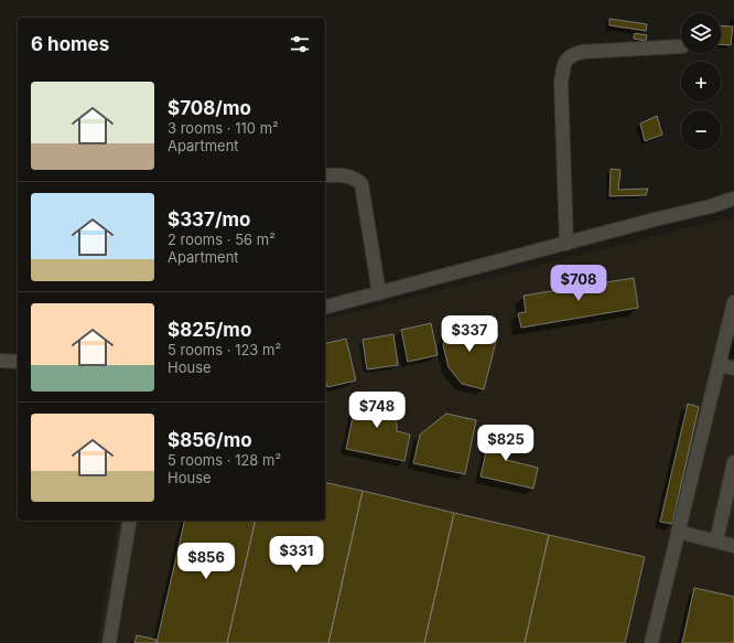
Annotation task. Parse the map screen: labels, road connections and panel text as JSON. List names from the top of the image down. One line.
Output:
{"page":{"map_buttons":["+","−"],"heading":"6 homes","list":[{"name":"$708/mo","note":"3 rooms · 110 m² · Apartment"},{"name":"$337/mo","note":"2 rooms · 56 m² · Apartment"},{"name":"$825/mo","note":"5 rooms · 123 m² · House"},{"name":"$856/mo","note":"5 rooms · 128 m² · House"}],"price":["$708","$337","$748","$825","$331","$856"]}}
